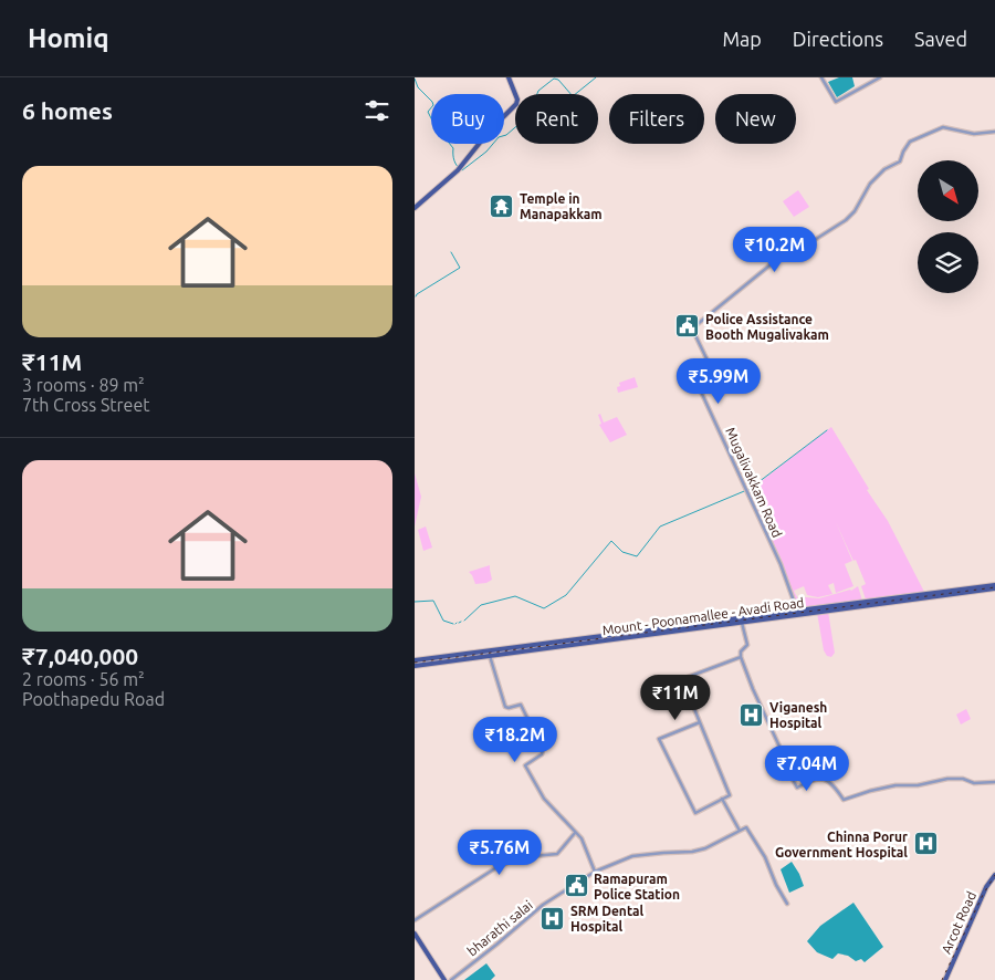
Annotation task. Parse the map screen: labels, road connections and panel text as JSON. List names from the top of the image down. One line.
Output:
{"streets":{"main road":["Mount - Poonamallee - Avadi Road","Arcot Road"],"street":["Mugalivakkam Road","bharathi salai"]},"crossings":[["Mugalivakkam Road","Mount - Poonamallee - Avadi Road"]],"places":{"temple":["Temple in Manapakkam"],"public building":["Police Assistance Booth Mugalivakam","Ramapuram Police Station"],"hospital":["Viganesh Hospital","Chinna Porur Government Hospital","SRM Dental Hospital"]},"north":"bottom right","page":{"header":"Homiq","nav":["Map","Directions","Saved"],"heading":"6 homes","chip":["Buy","Rent","Filters","New"],"list":[{"name":"₹11M","note":"3 rooms · 89 m² · 7th Cross Street"},{"name":"₹7,040,000","note":"2 rooms · 56 m² · Poothapedu Road"}],"price":["₹10.2M","₹5.99M","₹11M","₹18.2M","₹7.04M","₹5.76M"]}}
